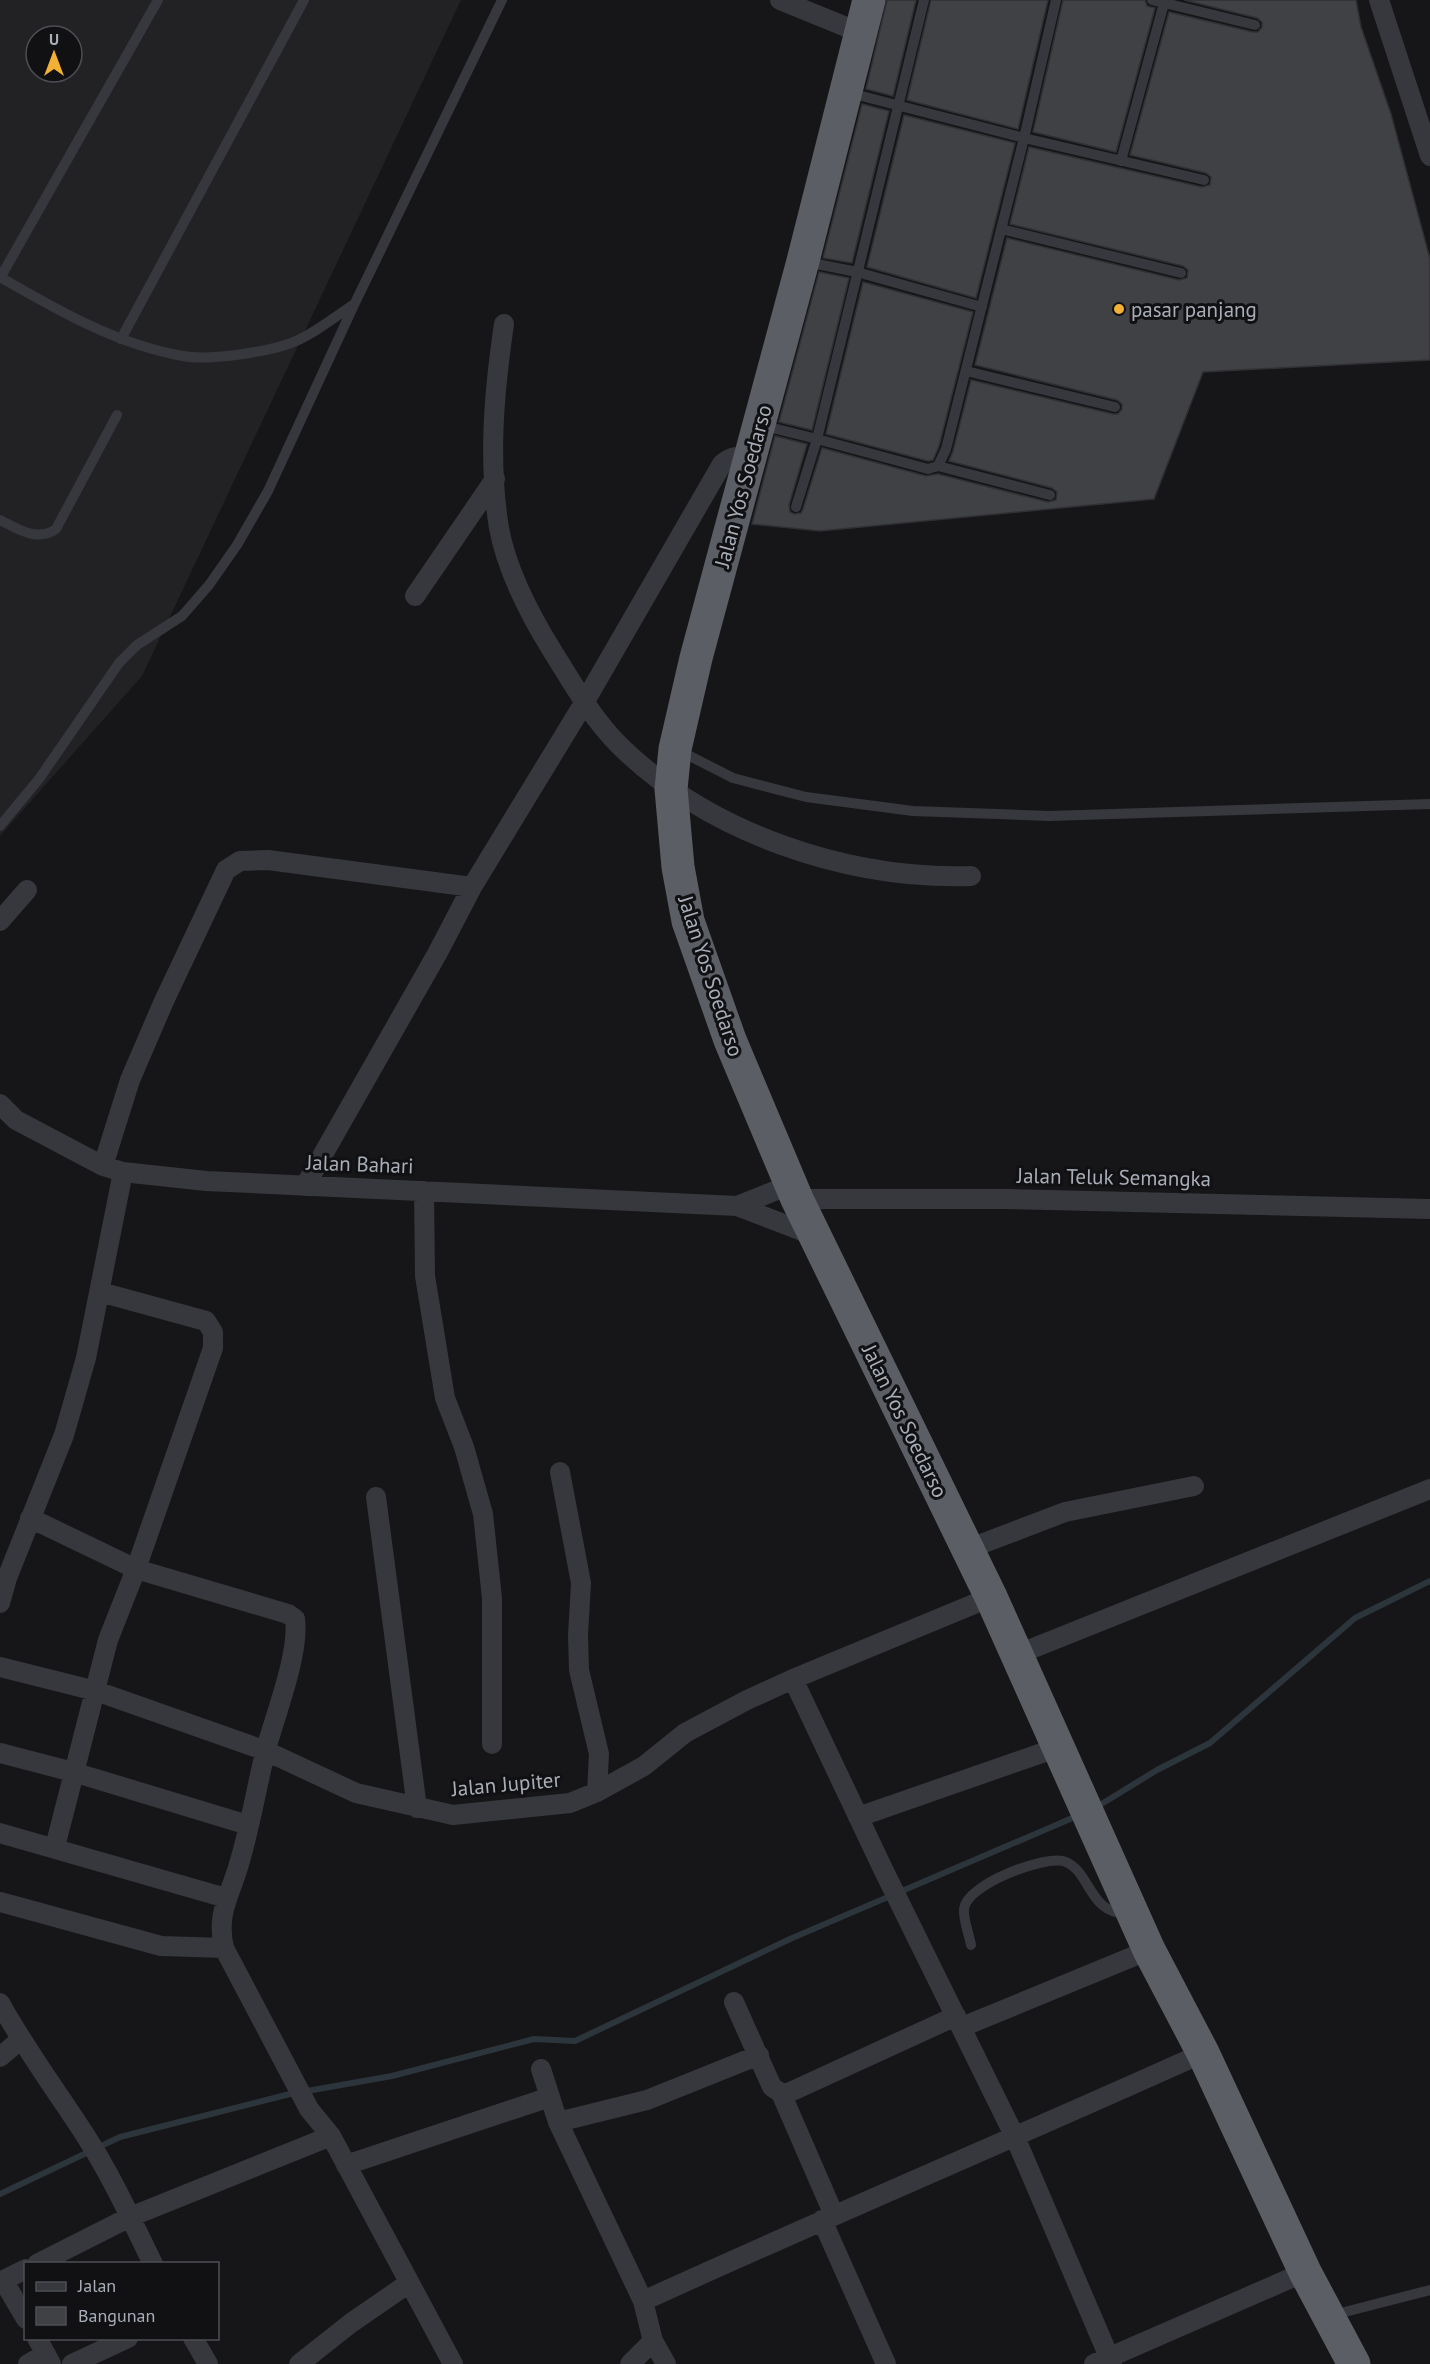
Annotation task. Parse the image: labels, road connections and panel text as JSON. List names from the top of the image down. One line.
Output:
{"streets":{"highway":["Jalan Yos Soedarso"],"street":["Jalan Bahari","Jalan Teluk Semangka","Jalan Jupiter"]},"crossings":[["Jalan Yos Soedarso","Jalan Bahari"],["Jalan Yos Soedarso","Jalan Teluk Semangka"],["Jalan Yos Soedarso","Jalan Jupiter"],["Jalan Bahari","Jalan Teluk Semangka"]],"places":["pasar panjang"],"legend":["Jalan","Bangunan"],"north":"top"}
